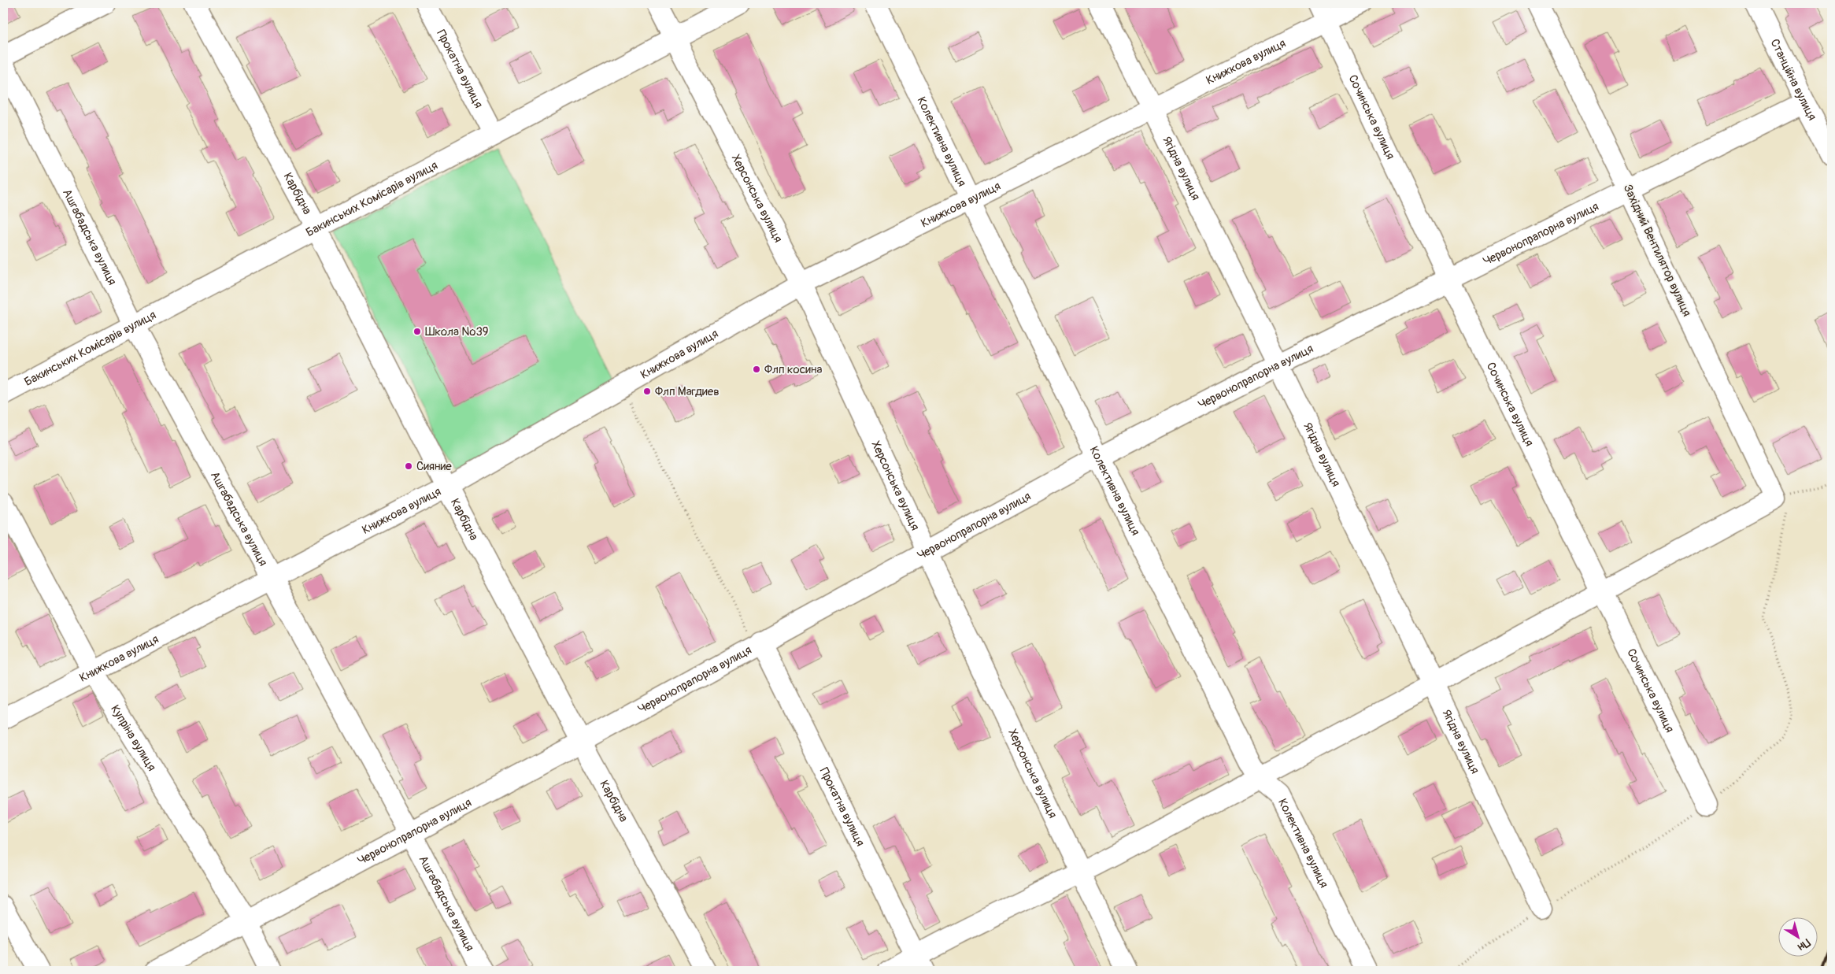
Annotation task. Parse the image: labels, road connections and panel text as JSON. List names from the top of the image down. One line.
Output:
{"streets":{"street":["Книжкова вулиця","Прокатна вулиця","Станційна вулиця","Сочинська вулиця","Колективна вулиця","Ягідна вулиця","Карбідна","Бакинських Комісарів вулиця","Херсонська вулиця","Червонопрапорна вулиця","Ашгабадська вулиця","Західний Вентилятор вулиця","Купріна вулиця"]},"crossings":[["Книжкова вулиця","Сочинська вулиця"],["Книжкова вулиця","Колективна вулиця"],["Книжкова вулиця","Ягідна вулиця"],["Книжкова вулиця","Карбідна"],["Книжкова вулиця","Херсонська вулиця"],["Книжкова вулиця","Ашгабадська вулиця"],["Книжкова вулиця","Купріна вулиця"],["Прокатна вулиця","Бакинських Комісарів вулиця"],["Прокатна вулиця","Червонопрапорна вулиця"],["Станційна вулиця","Червонопрапорна вулиця"],["Сочинська вулиця","Червонопрапорна вулиця"],["Колективна вулиця","Червонопрапорна вулиця"],["Ягідна вулиця","Червонопрапорна вулиця"],["Карбідна","Бакинських Комісарів вулиця"],["Карбідна","Червонопрапорна вулиця"],["Бакинських Комісарів вулиця","Херсонська вулиця"],["Бакинських Комісарів вулиця","Ашгабадська вулиця"],["Херсонська вулиця","Червонопрапорна вулиця"],["Червонопрапорна вулиця","Ашгабадська вулиця"],["Червонопрапорна вулиця","Західний Вентилятор вулиця"],["Червонопрапорна вулиця","Купріна вулиця"]],"places":["Школа №39","Флп косина","Флп Магдиев","Сияние"],"north":"bottom right"}
